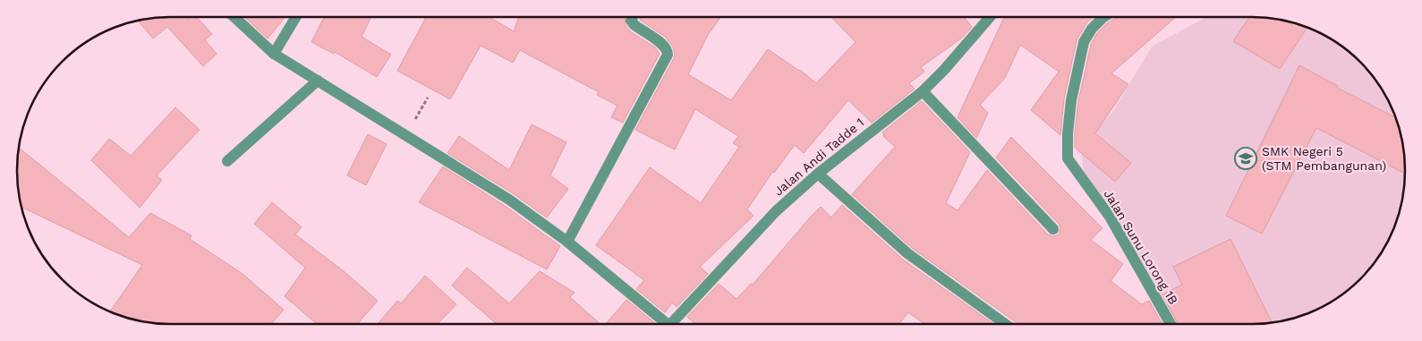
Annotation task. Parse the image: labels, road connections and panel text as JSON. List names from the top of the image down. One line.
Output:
{"streets":{"street":["Jalan Andi Tadde 1","Jalan Sunu Lorong 1B"]},"places":{"school or university":["SMK Negeri 5 (STM Pembangunan)"]}}
